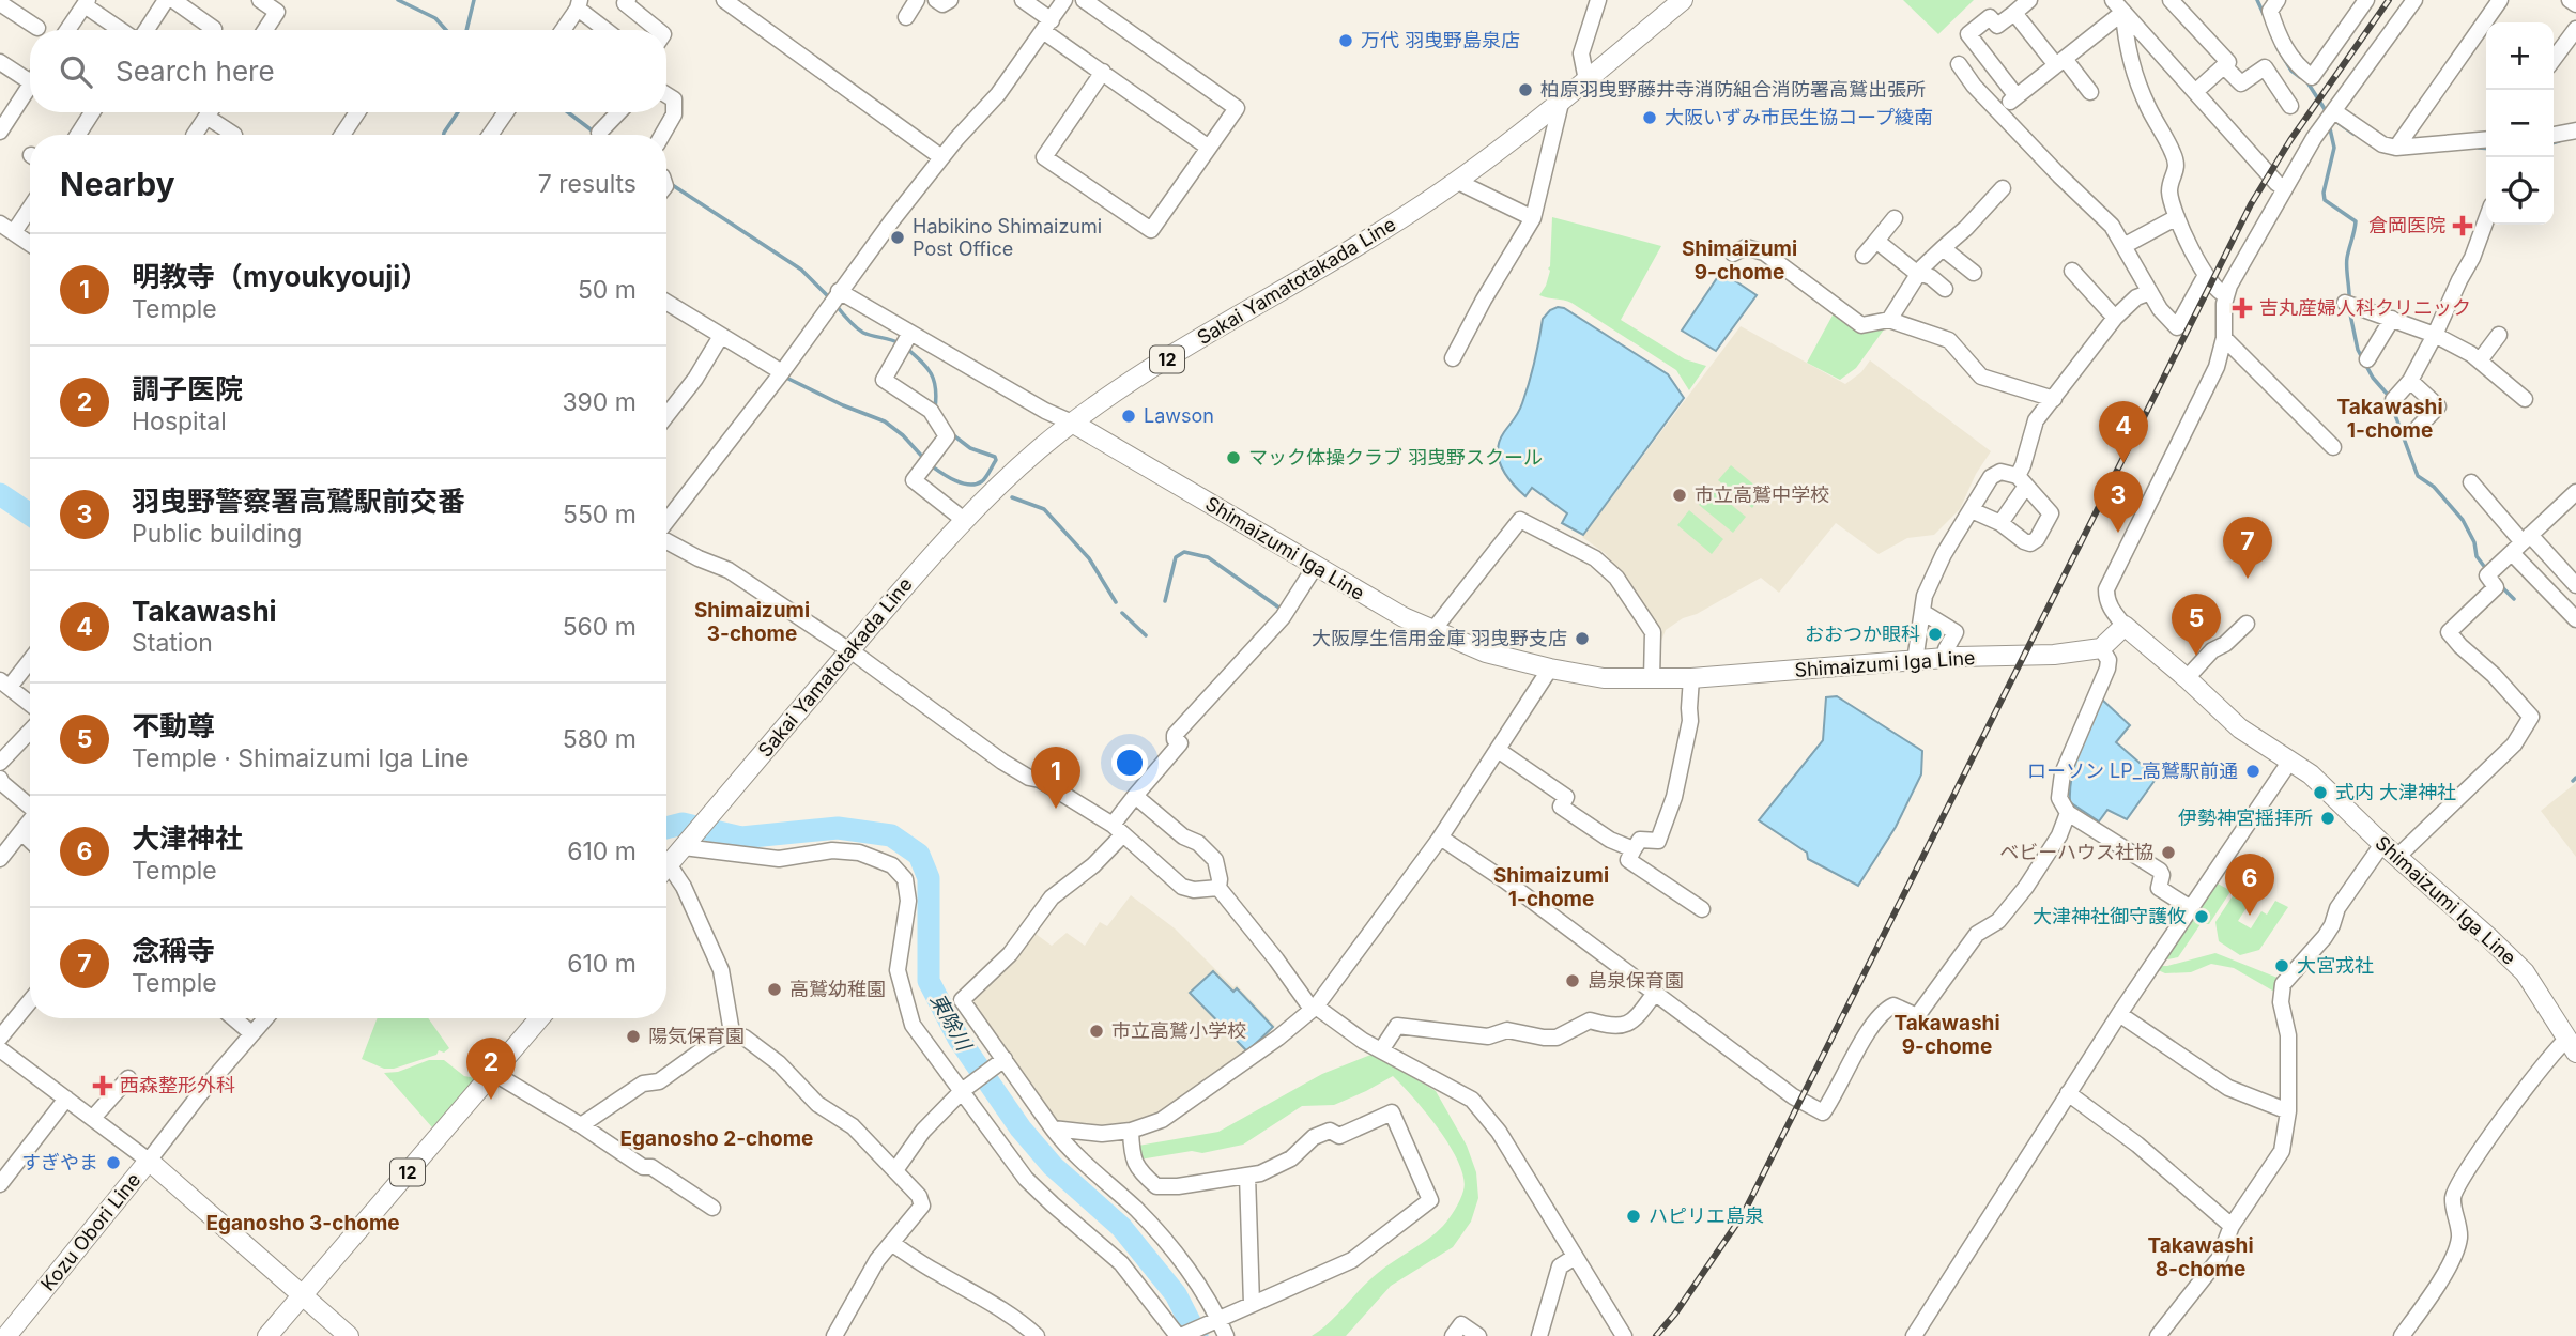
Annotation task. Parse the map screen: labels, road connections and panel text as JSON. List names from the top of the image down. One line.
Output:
{"streets":{"main road":["Sakai Yamatotakada Line","12","Shimaizumi Iga Line","Kozu Obori Line"]},"crossings":[["Sakai Yamatotakada Line","Shimaizumi Iga Line"],["12","Kozu Obori Line"]],"districts":["Shimaizumi 9-chome","Takawashi 1-chome","Shimaizumi 3-chome","Shimaizumi 1-chome","Takawashi 9-chome","Eganosho 2-chome","Eganosho 3-chome","Takawashi 8-chome"],"water":["東除川"],"places":{"other":["万代 羽曳野島泉店","柏原羽曳野藤井寺消防組合消防署高鷲出張所","大阪いずみ市民生協コープ綾南","Habikino Shimaizumi Post Office","Lawson","マック体操クラブ 羽曳野スクール","市立高鷲中学校","おおつか眼科","大阪厚生信用金庫 羽曳野支店","ローソン LP_高鷲駅前通","式内 大津神社","伊勢神宮揺拝所","ベビーハウス社協","大津神社御守護攸","大宮戎社","島泉保育園","高鷲幼稚園","市立高鷲小学校","陽気保育園","すぎやま","ハピリエ島泉"],"health":["倉岡医院","吉丸産婦人科クリニック","西森整形外科"]},"page":{"map_buttons":["+","−"],"search":"Search here","heading":["Nearby","7 results"],"list":[{"mark":"1","name":"明教寺（myoukyouji）","note":"Temple","value":"50 m"},{"mark":"2","name":"調子医院","note":"Hospital","value":"390 m"},{"mark":"3","name":"羽曳野警察署高鷲駅前交番","note":"Public building","value":"550 m"},{"mark":"4","name":"Takawashi","note":"Station","value":"560 m"},{"mark":"5","name":"不動尊","note":"Temple · Shimaizumi Iga Line","value":"580 m"},{"mark":"6","name":"大津神社","note":"Temple","value":"610 m"},{"mark":"7","name":"念稱寺","note":"Temple","value":"610 m"}],"pins":["4","3","7","5","1","6","2"]}}
